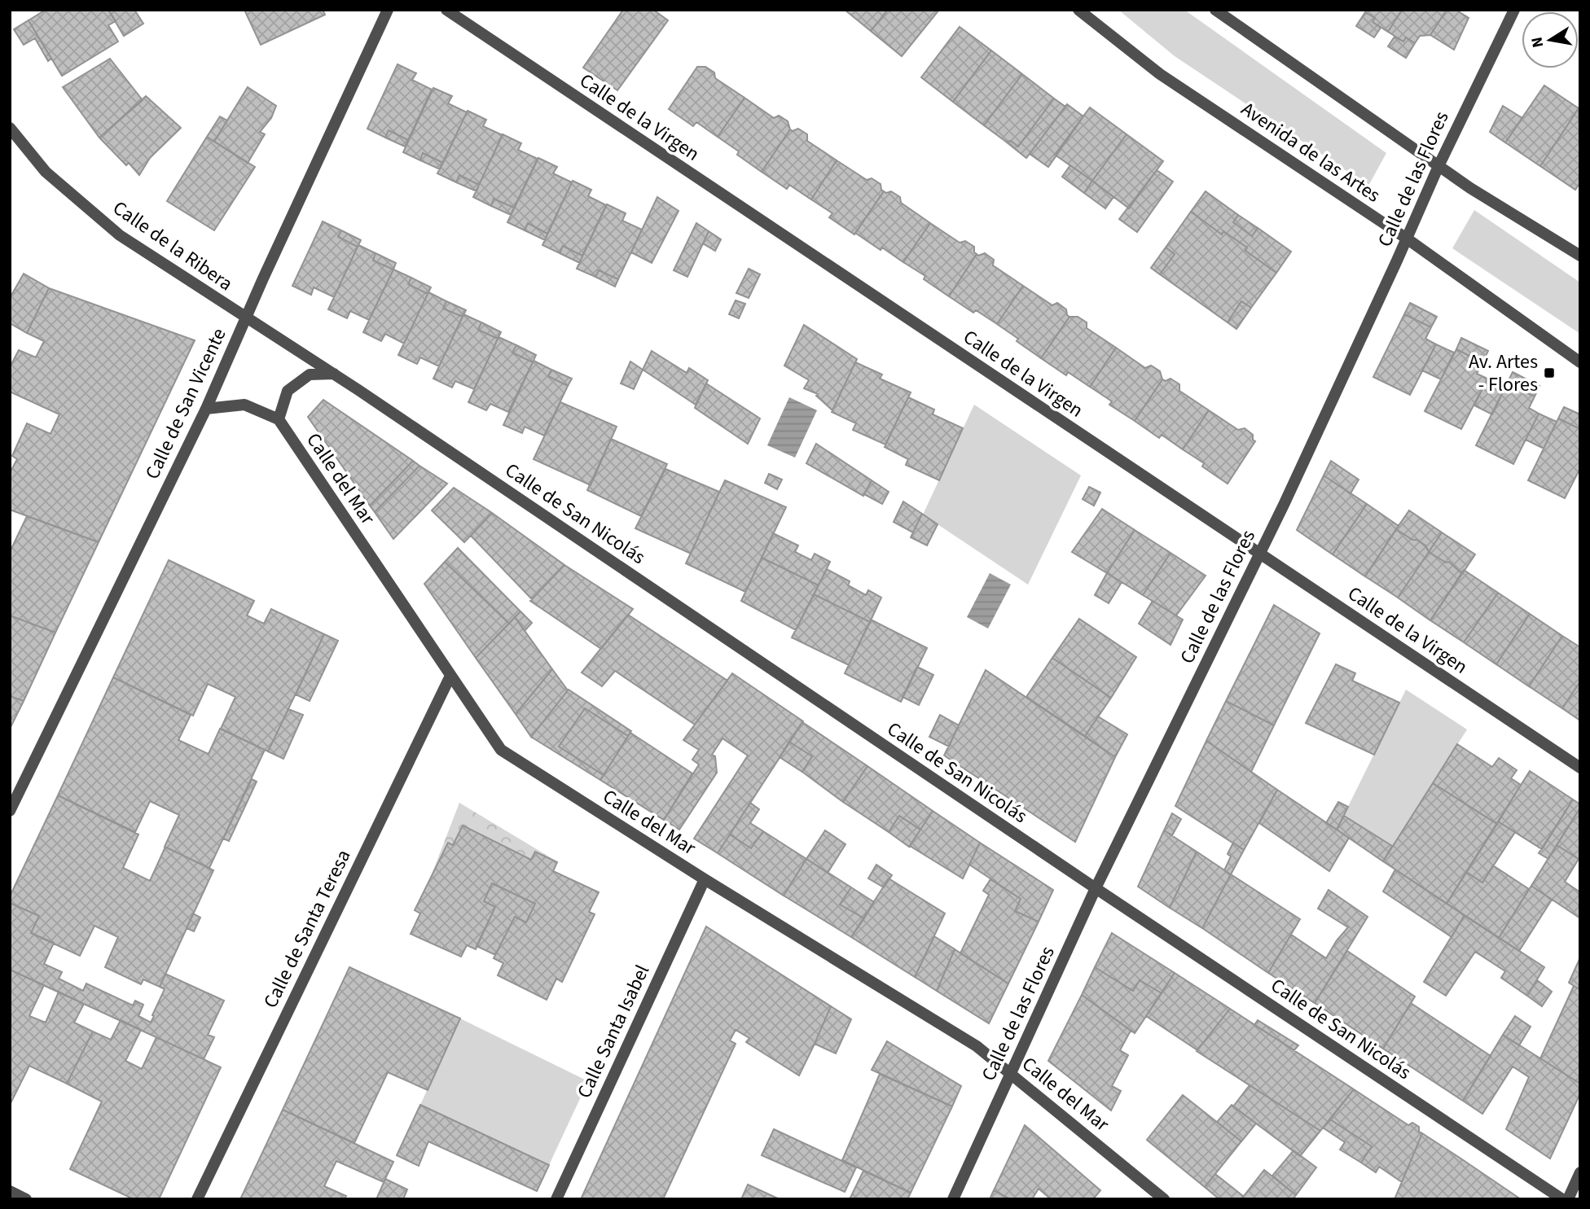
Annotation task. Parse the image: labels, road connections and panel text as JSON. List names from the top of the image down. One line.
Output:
{"streets":{"street":["Calle de la Virgen","Avenida de las Artes","Calle de las Flores","Calle de la Ribera","Calle de San Vicente","Calle del Mar","Calle de San Nicolás","Calle de Santa Teresa","Calle Santa Isabel"]},"crossings":[["Calle de la Virgen","Calle de las Flores"],["Avenida de las Artes","Calle de las Flores"],["Calle de las Flores","Calle del Mar"],["Calle de las Flores","Calle de San Nicolás"],["Calle de la Ribera","Calle de San Vicente"],["Calle de la Ribera","Calle de San Nicolás"],["Calle de San Vicente","Calle de San Nicolás"],["Calle del Mar","Calle de Santa Teresa"],["Calle del Mar","Calle Santa Isabel"]],"places":{"transit":["Av. Artes - Flores"]},"north":"left"}
